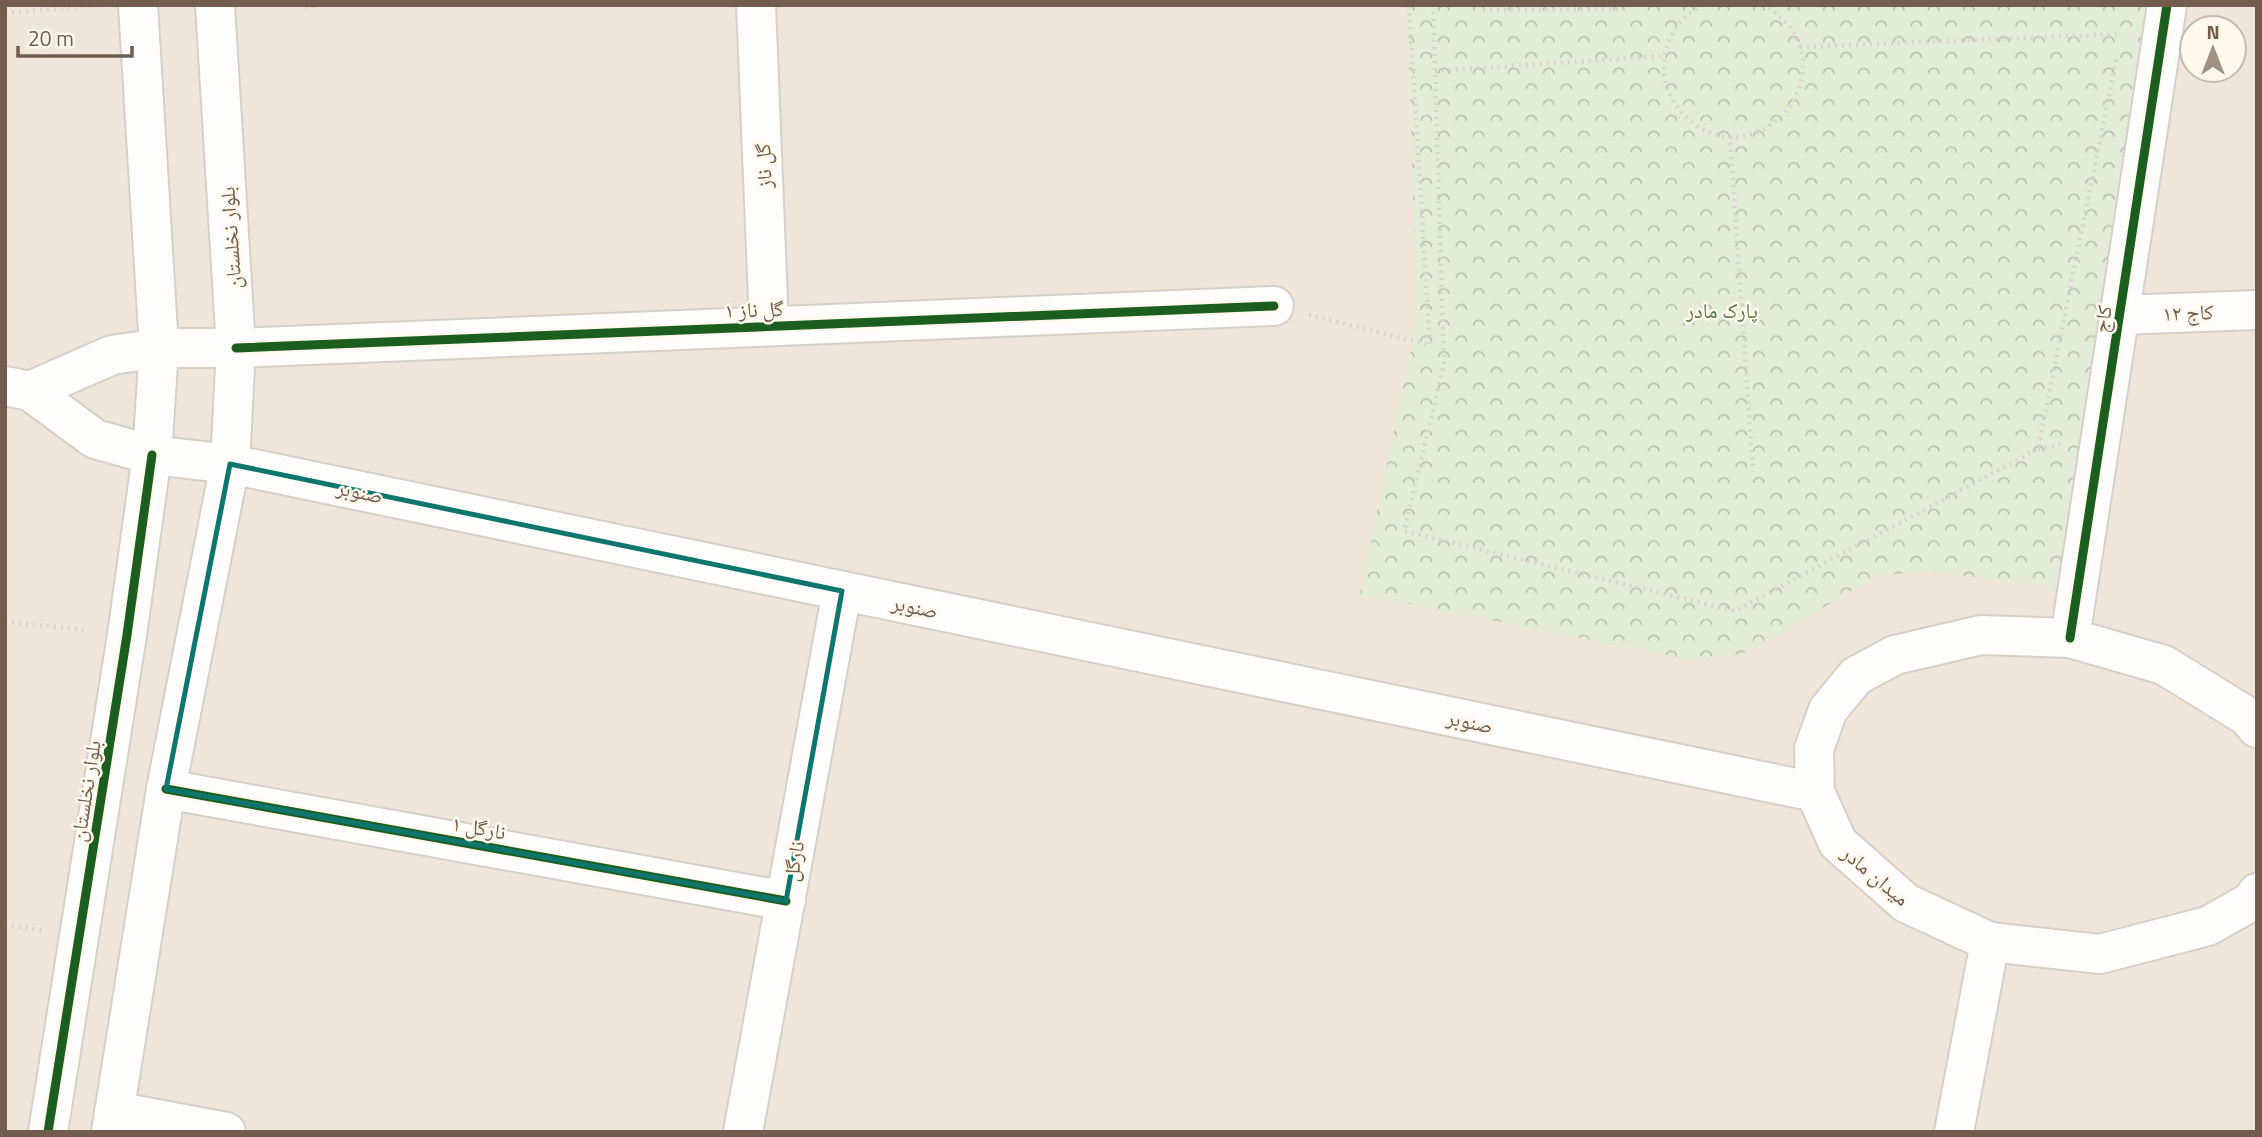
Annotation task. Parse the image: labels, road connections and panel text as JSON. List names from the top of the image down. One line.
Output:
{"streets":{"street":["گل ناز","بلوار نخلستان","گل ناز ۱","کاج ۱۲","کاج","صنوبر","نارگل ۱","نارگل","میدان مادر"]},"crossings":[["گل ناز","گل ناز ۱"],["بلوار نخلستان","گل ناز ۱"],["بلوار نخلستان","صنوبر"],["بلوار نخلستان","نارگل ۱"],["گل ناز ۱","صنوبر"],["کاج ۱۲","کاج"],["کاج","میدان مادر"],["صنوبر","نارگل"],["صنوبر","میدان مادر"],["نارگل ۱","نارگل"]],"parks":["پارک مادر"],"scale_bar":"20 m","north":"top"}
